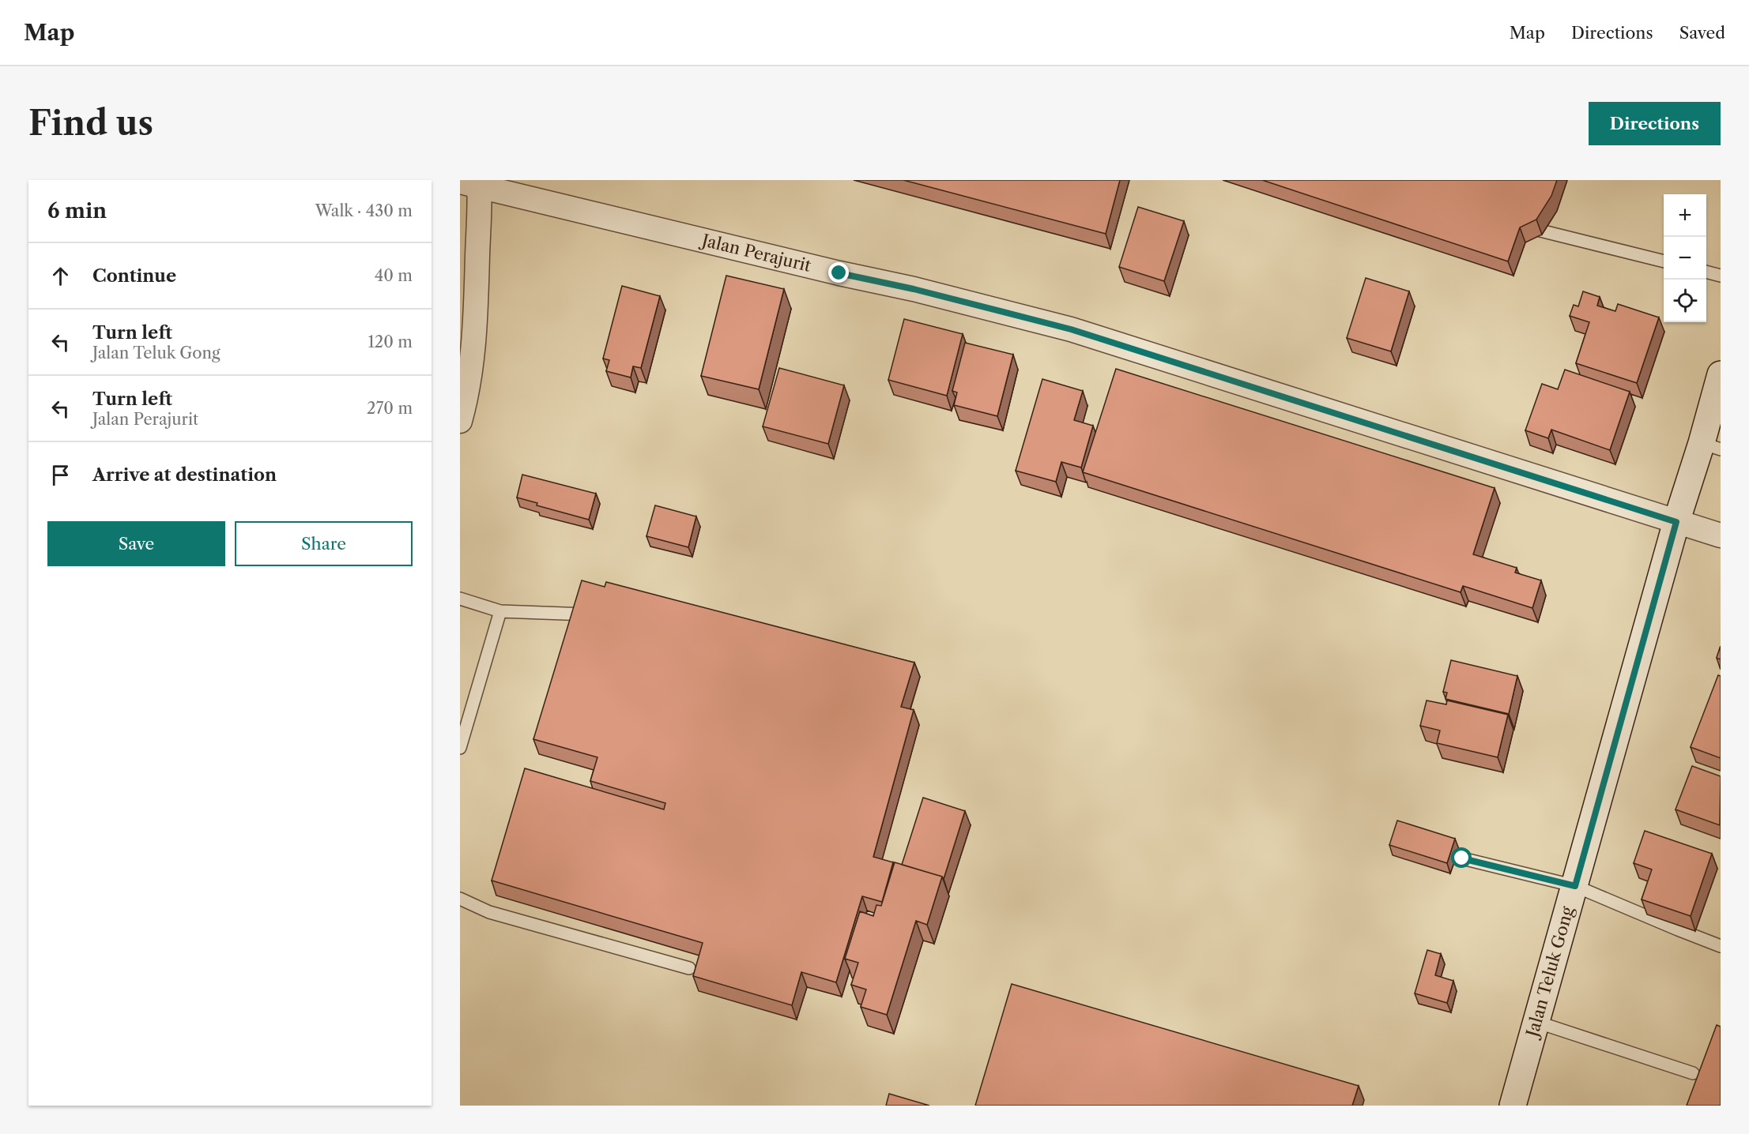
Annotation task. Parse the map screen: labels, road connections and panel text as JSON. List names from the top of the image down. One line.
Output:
{"streets":{"street":["Jalan Perajurit","Jalan Teluk Gong"]},"crossings":[["Jalan Perajurit","Jalan Teluk Gong"]],"page":{"header":"Map","nav":["Map","Directions","Saved"],"buttons":["Directions",["Save","Share"]],"title":"Find us","heading":["6 min","Walk · 430 m"],"map_buttons":["+","−"],"list":[["Continue","40 m"],["Turn left","Jalan Teluk Gong","120 m"],["Turn left","Jalan Perajurit","270 m"],"Arrive at destination"]}}
